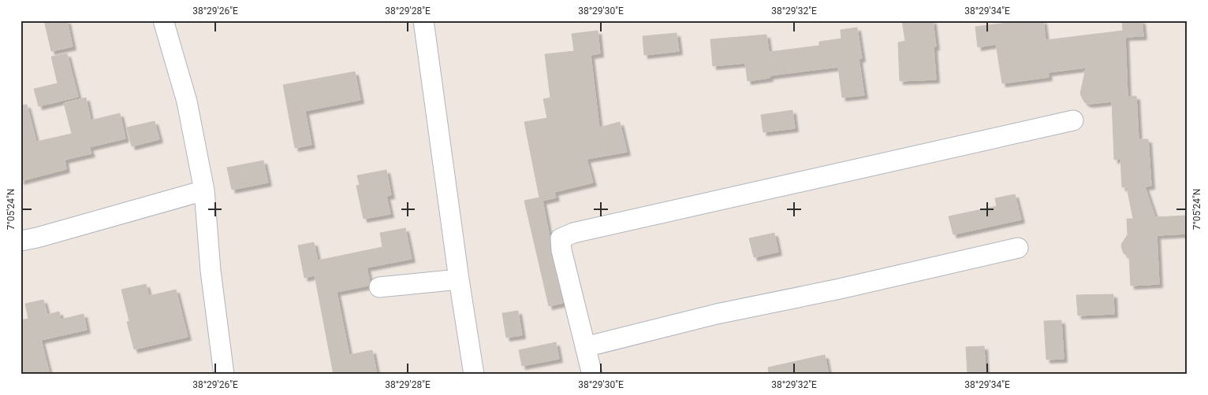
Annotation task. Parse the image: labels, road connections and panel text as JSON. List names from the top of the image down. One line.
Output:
{"coordinates":["38°29'26\"E","38°29'28\"E","38°29'30\"E","38°29'32\"E","38°29'34\"E","7°05'24\"N"]}
